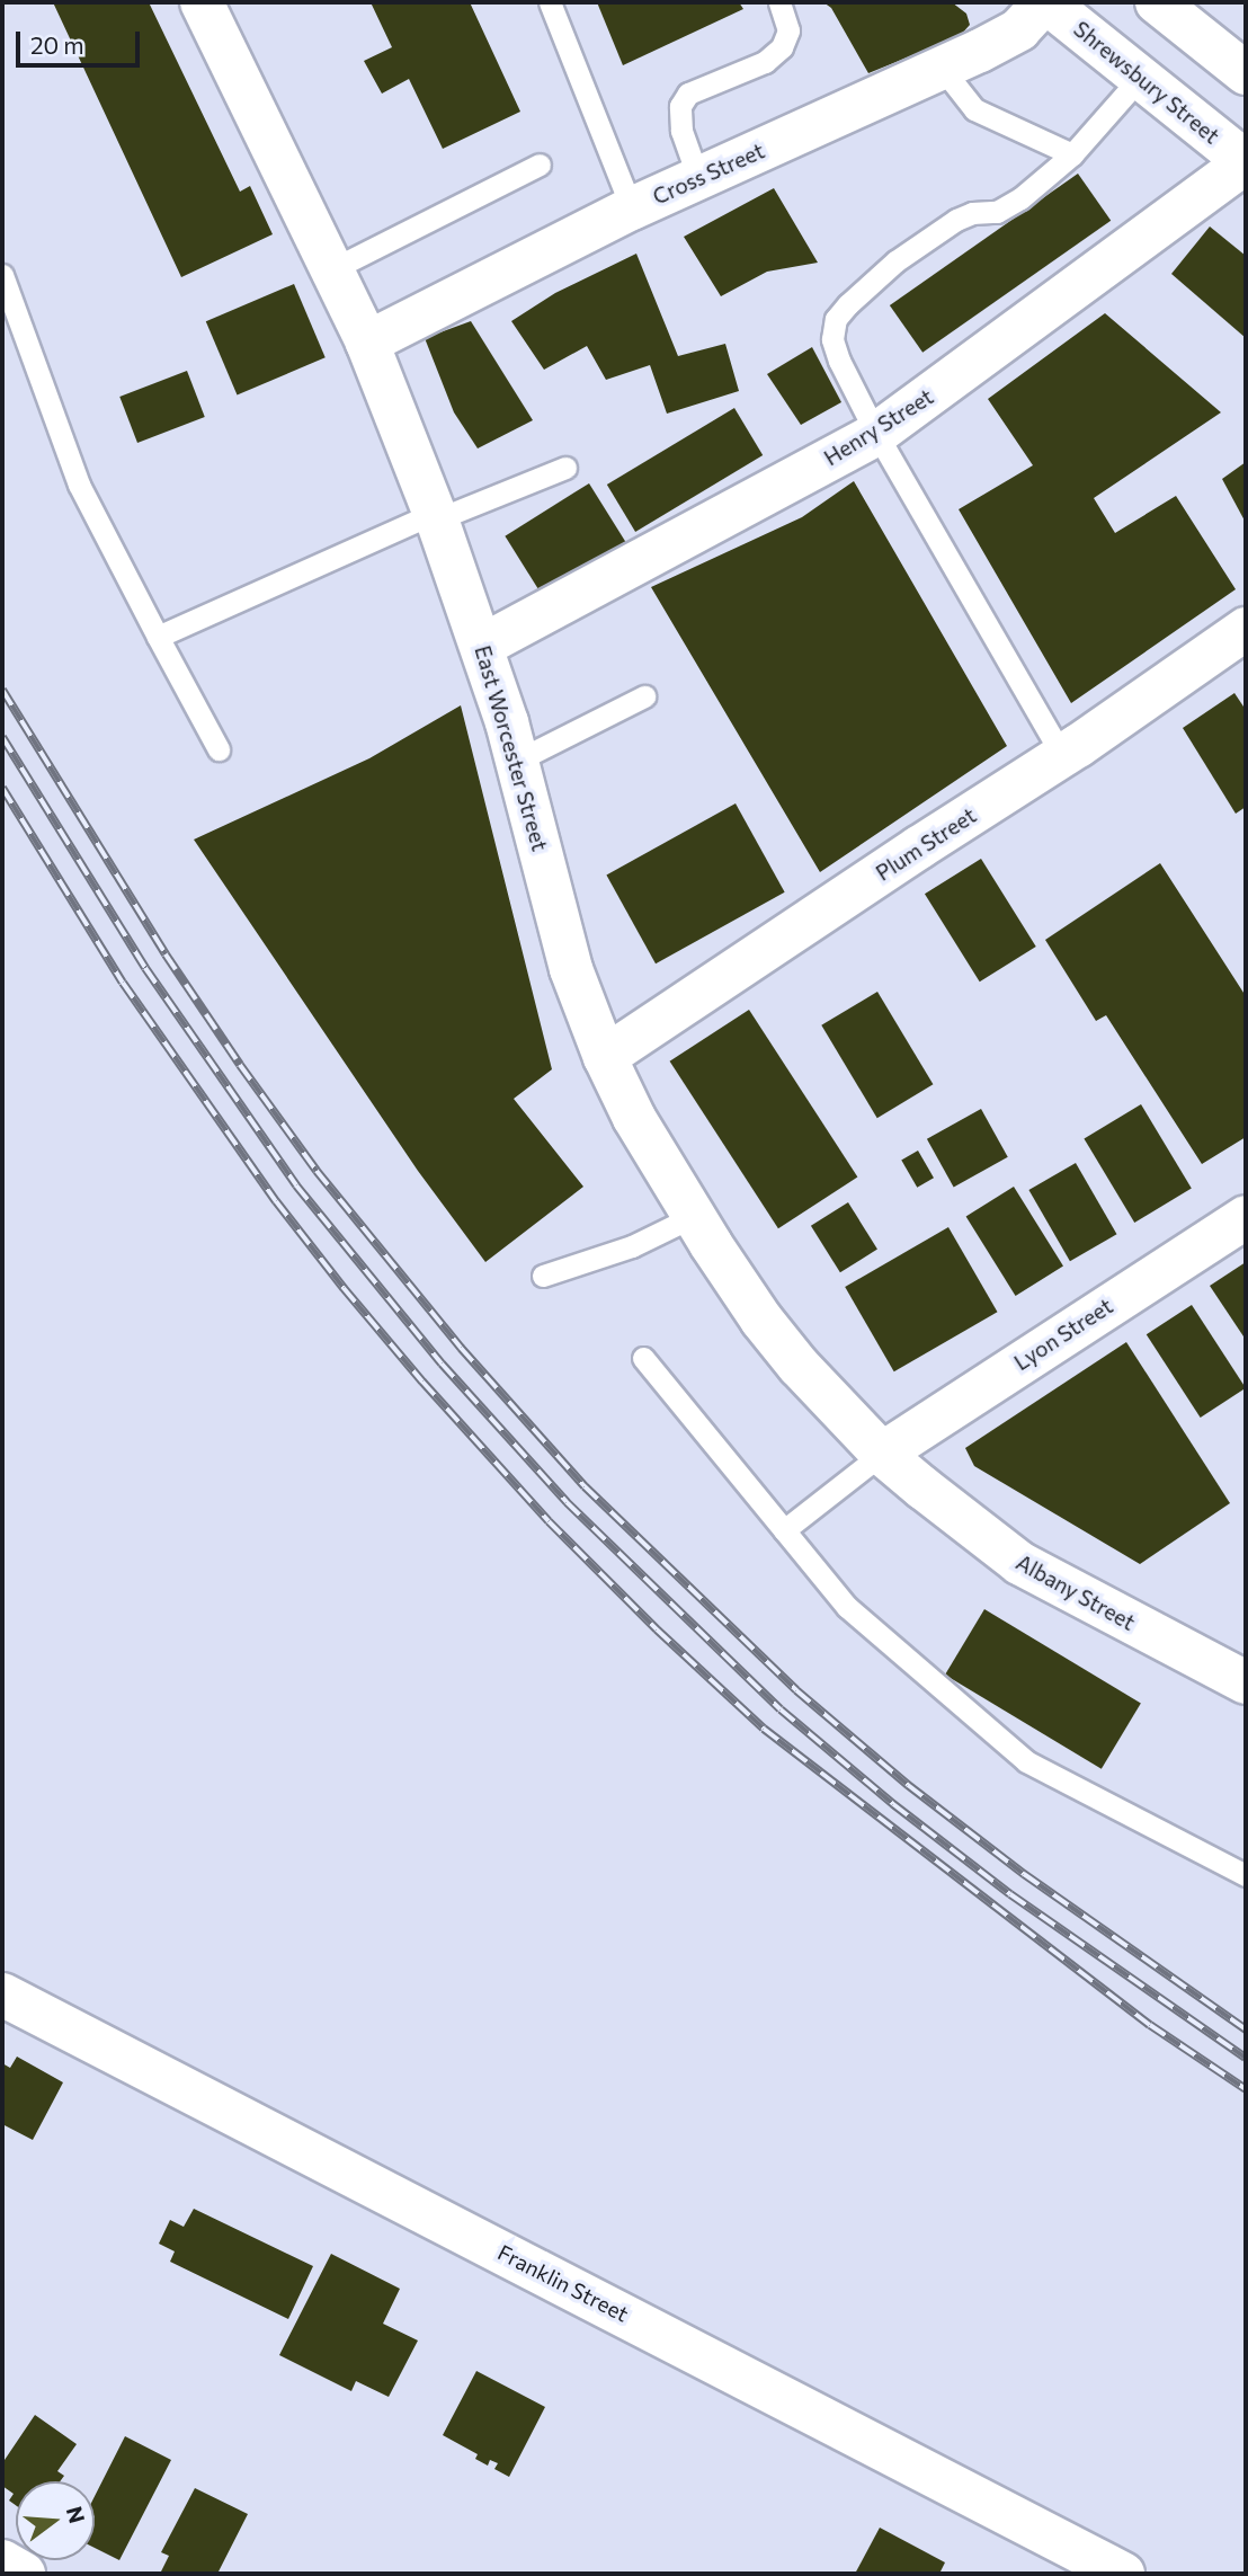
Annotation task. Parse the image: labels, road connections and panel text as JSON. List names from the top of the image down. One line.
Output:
{"streets":{"street":["Shrewsbury Street","Cross Street","Henry Street","East Worcester Street","Plum Street","Lyon Street","Albany Street","Franklin Street"]},"crossings":[["Shrewsbury Street","Cross Street"],["Shrewsbury Street","Henry Street"],["Cross Street","East Worcester Street"],["Henry Street","East Worcester Street"],["East Worcester Street","Plum Street"],["East Worcester Street","Lyon Street"],["East Worcester Street","Albany Street"],["Lyon Street","Albany Street"]],"scale_bar":"20 m","north":"right"}
